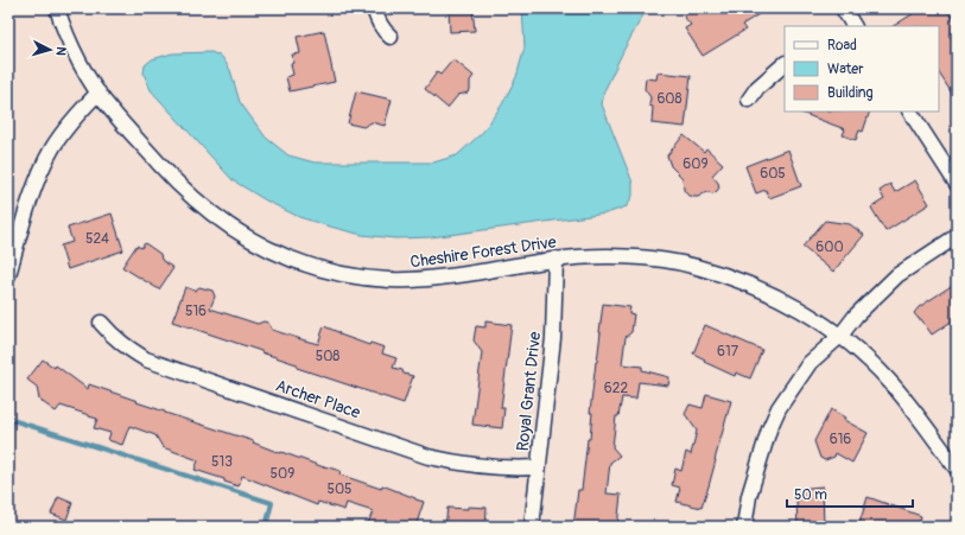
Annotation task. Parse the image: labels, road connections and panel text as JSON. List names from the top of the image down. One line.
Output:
{"streets":{"street":["Cheshire Forest Drive","Royal Grant Drive","Archer Place"]},"crossings":[["Cheshire Forest Drive","Royal Grant Drive"],["Royal Grant Drive","Archer Place"]],"house_numbers":["608","609","605","524","600","516","617","508","622","616","513","509","505"],"legend":["Road","Water","Building"],"scale_bar":"50 m","north":"right"}
